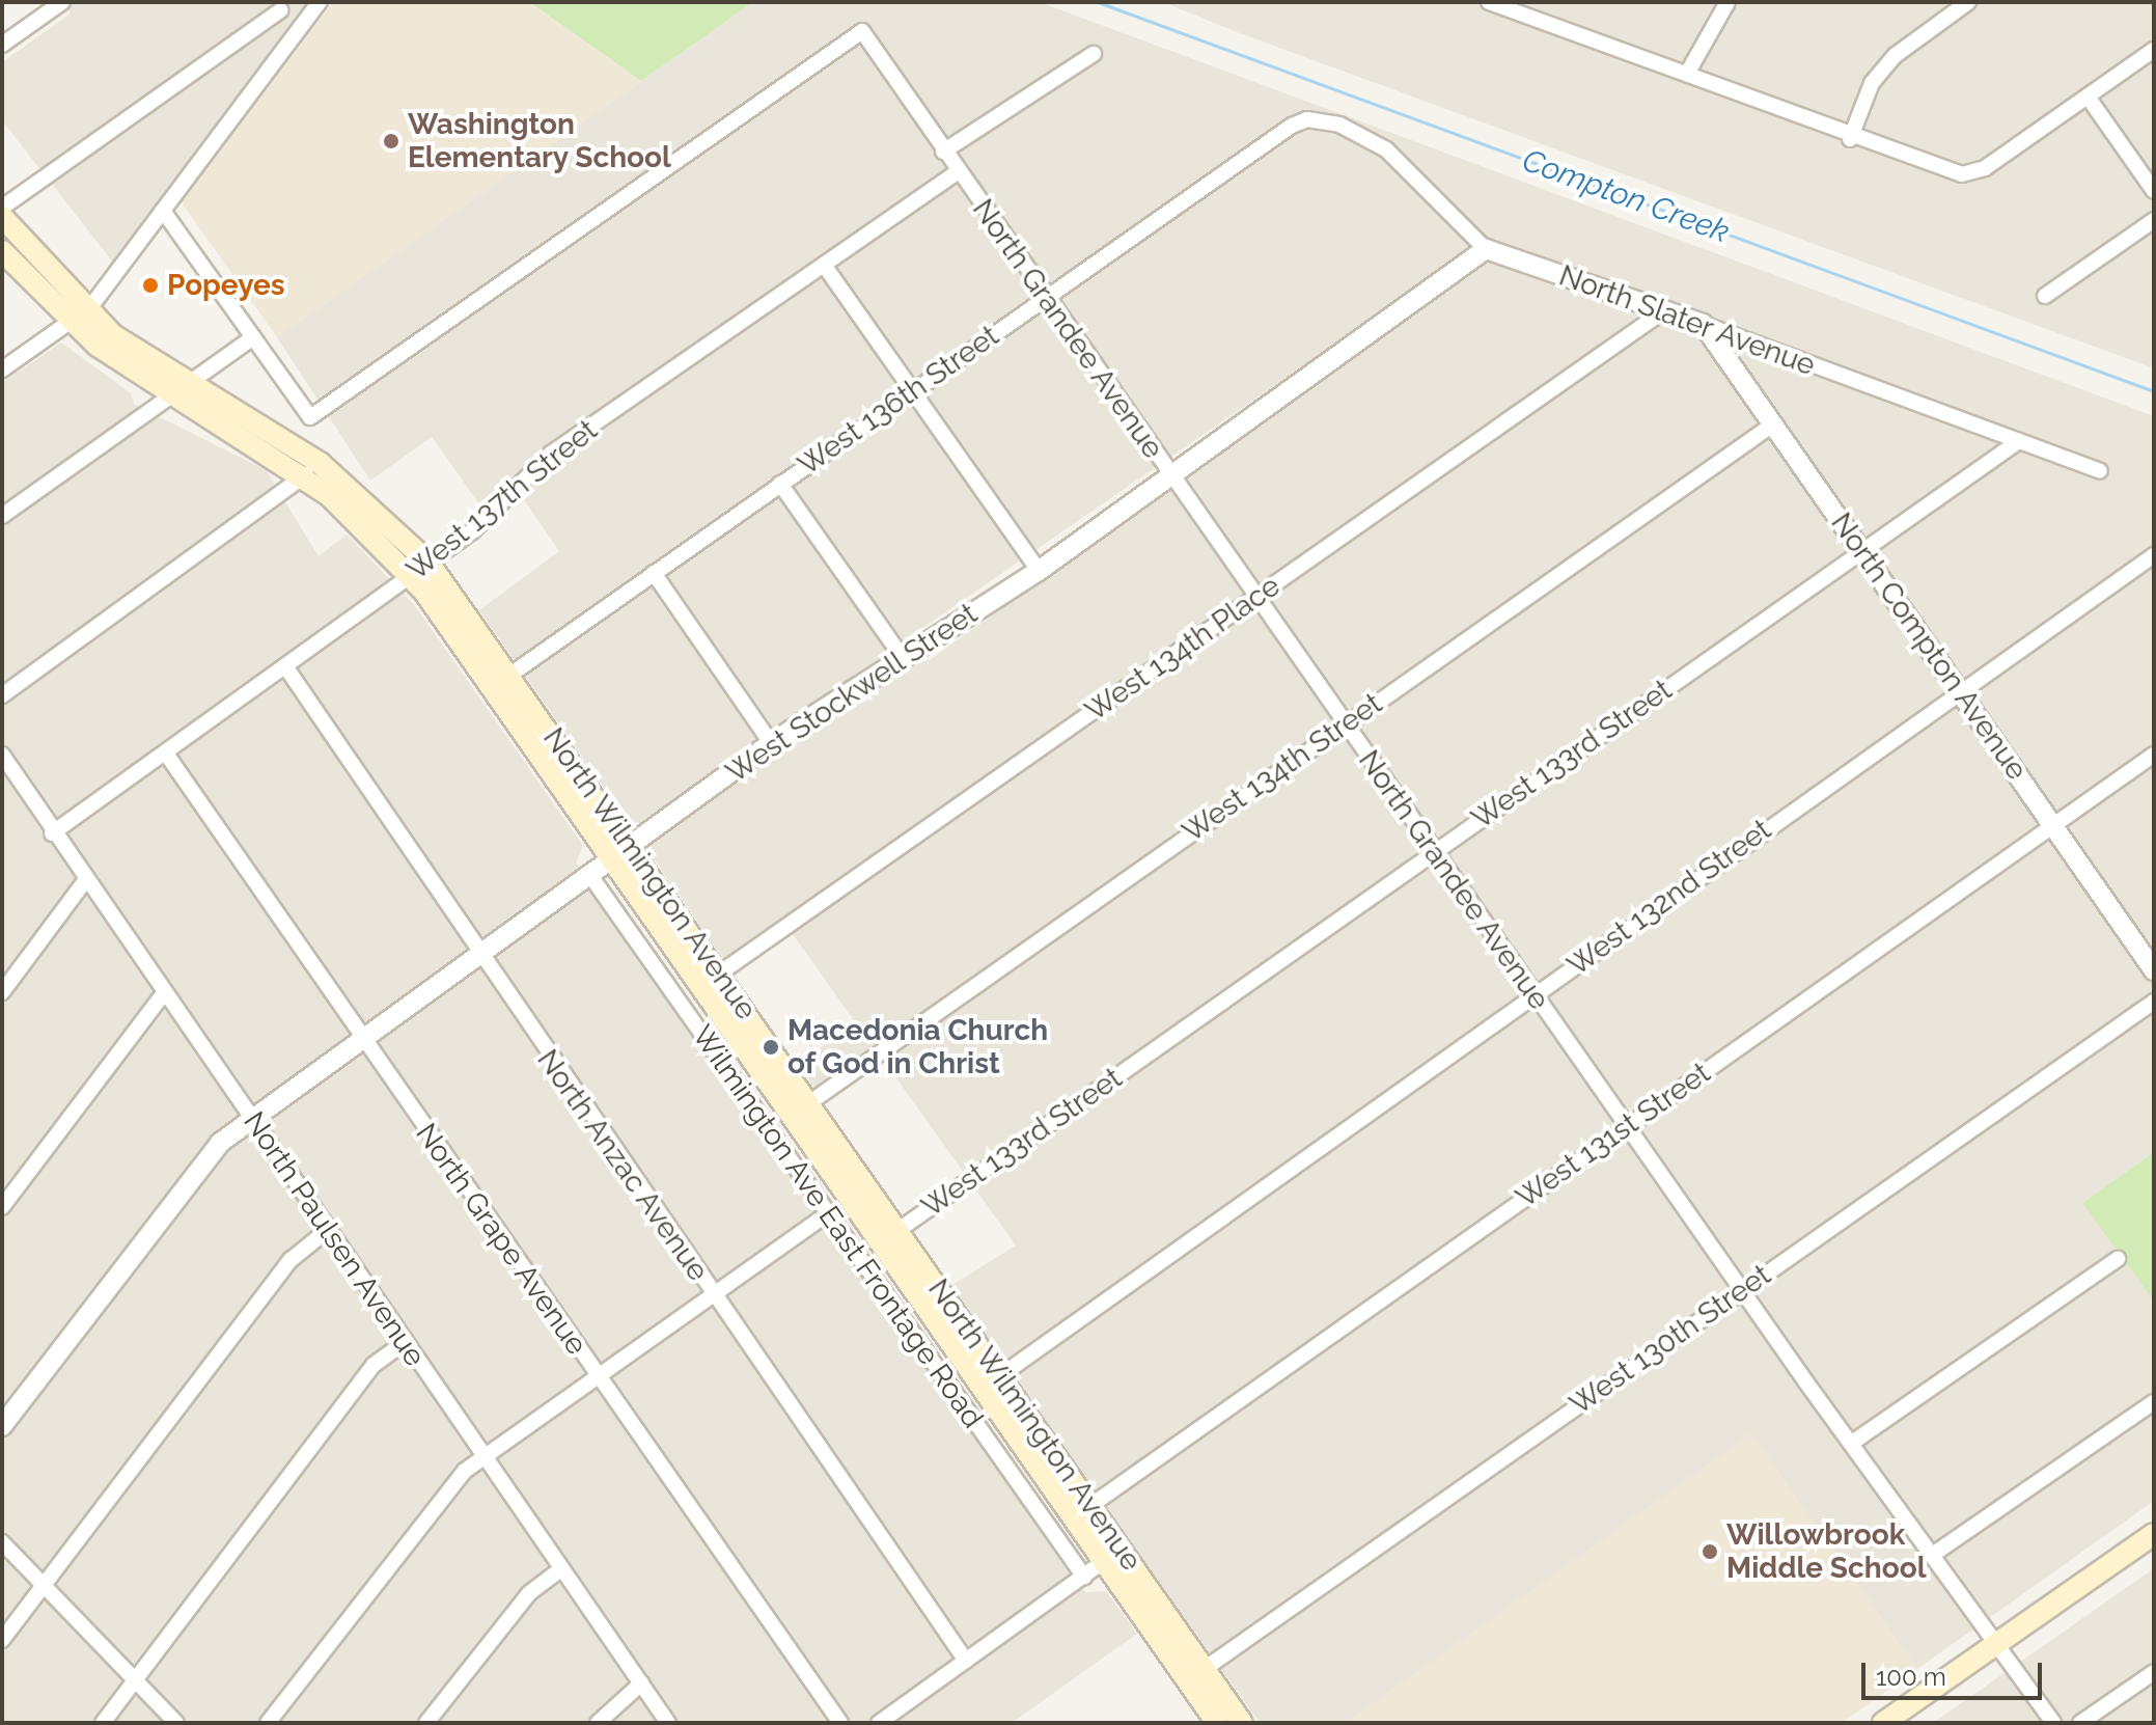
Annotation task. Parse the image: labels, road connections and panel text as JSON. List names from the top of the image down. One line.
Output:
{"streets":{"main road":["North Wilmington Avenue"],"street":["North Slater Avenue","North Grandee Avenue","West 136th Street","West 137th Street","North Compton Avenue","West 134th Place","West Stockwell Street","West 133rd Street","West 134th Street","West 132nd Street","West 131st Street","North Anzac Avenue","Wilmington Ave East Frontage Road","North Paulsen Avenue","North Grape Avenue","West 130th Street"]},"crossings":[["North Slater Avenue","West 136th Street"],["North Slater Avenue","North Compton Avenue"],["North Slater Avenue","West 134th Place"],["North Slater Avenue","West Stockwell Street"],["North Slater Avenue","West 133rd Street"],["North Grandee Avenue","West 136th Street"],["North Grandee Avenue","West 137th Street"],["North Grandee Avenue","West 134th Place"],["North Grandee Avenue","West Stockwell Street"],["North Grandee Avenue","West 133rd Street"],["North Grandee Avenue","West 134th Street"],["North Grandee Avenue","West 132nd Street"],["North Grandee Avenue","West 131st Street"],["North Grandee Avenue","West 130th Street"],["West 136th Street","North Wilmington Avenue"],["West 137th Street","North Wilmington Avenue"],["West 137th Street","North Anzac Avenue"],["West 137th Street","North Paulsen Avenue"],["West 137th Street","North Grape Avenue"],["North Compton Avenue","West 133rd Street"],["North Compton Avenue","West 134th Street"],["North Compton Avenue","West 132nd Street"],["North Compton Avenue","West 131st Street"],["West 134th Place","North Wilmington Avenue"],["West Stockwell Street","North Wilmington Avenue"],["West Stockwell Street","North Anzac Avenue"],["West Stockwell Street","Wilmington Ave East Frontage Road"],["West Stockwell Street","North Paulsen Avenue"],["West Stockwell Street","North Grape Avenue"],["West 133rd Street","North Wilmington Avenue"],["West 134th Street","North Wilmington Avenue"],["North Wilmington Avenue","West 132nd Street"],["North Wilmington Avenue","West 131st Street"],["North Wilmington Avenue","West 130th Street"]],"water":["Compton Creek"],"places":["Washington Elementary School","Popeyes","Macedonia Church of God in Christ","Willowbrook Middle School"],"scale_bar":"100 m"}
